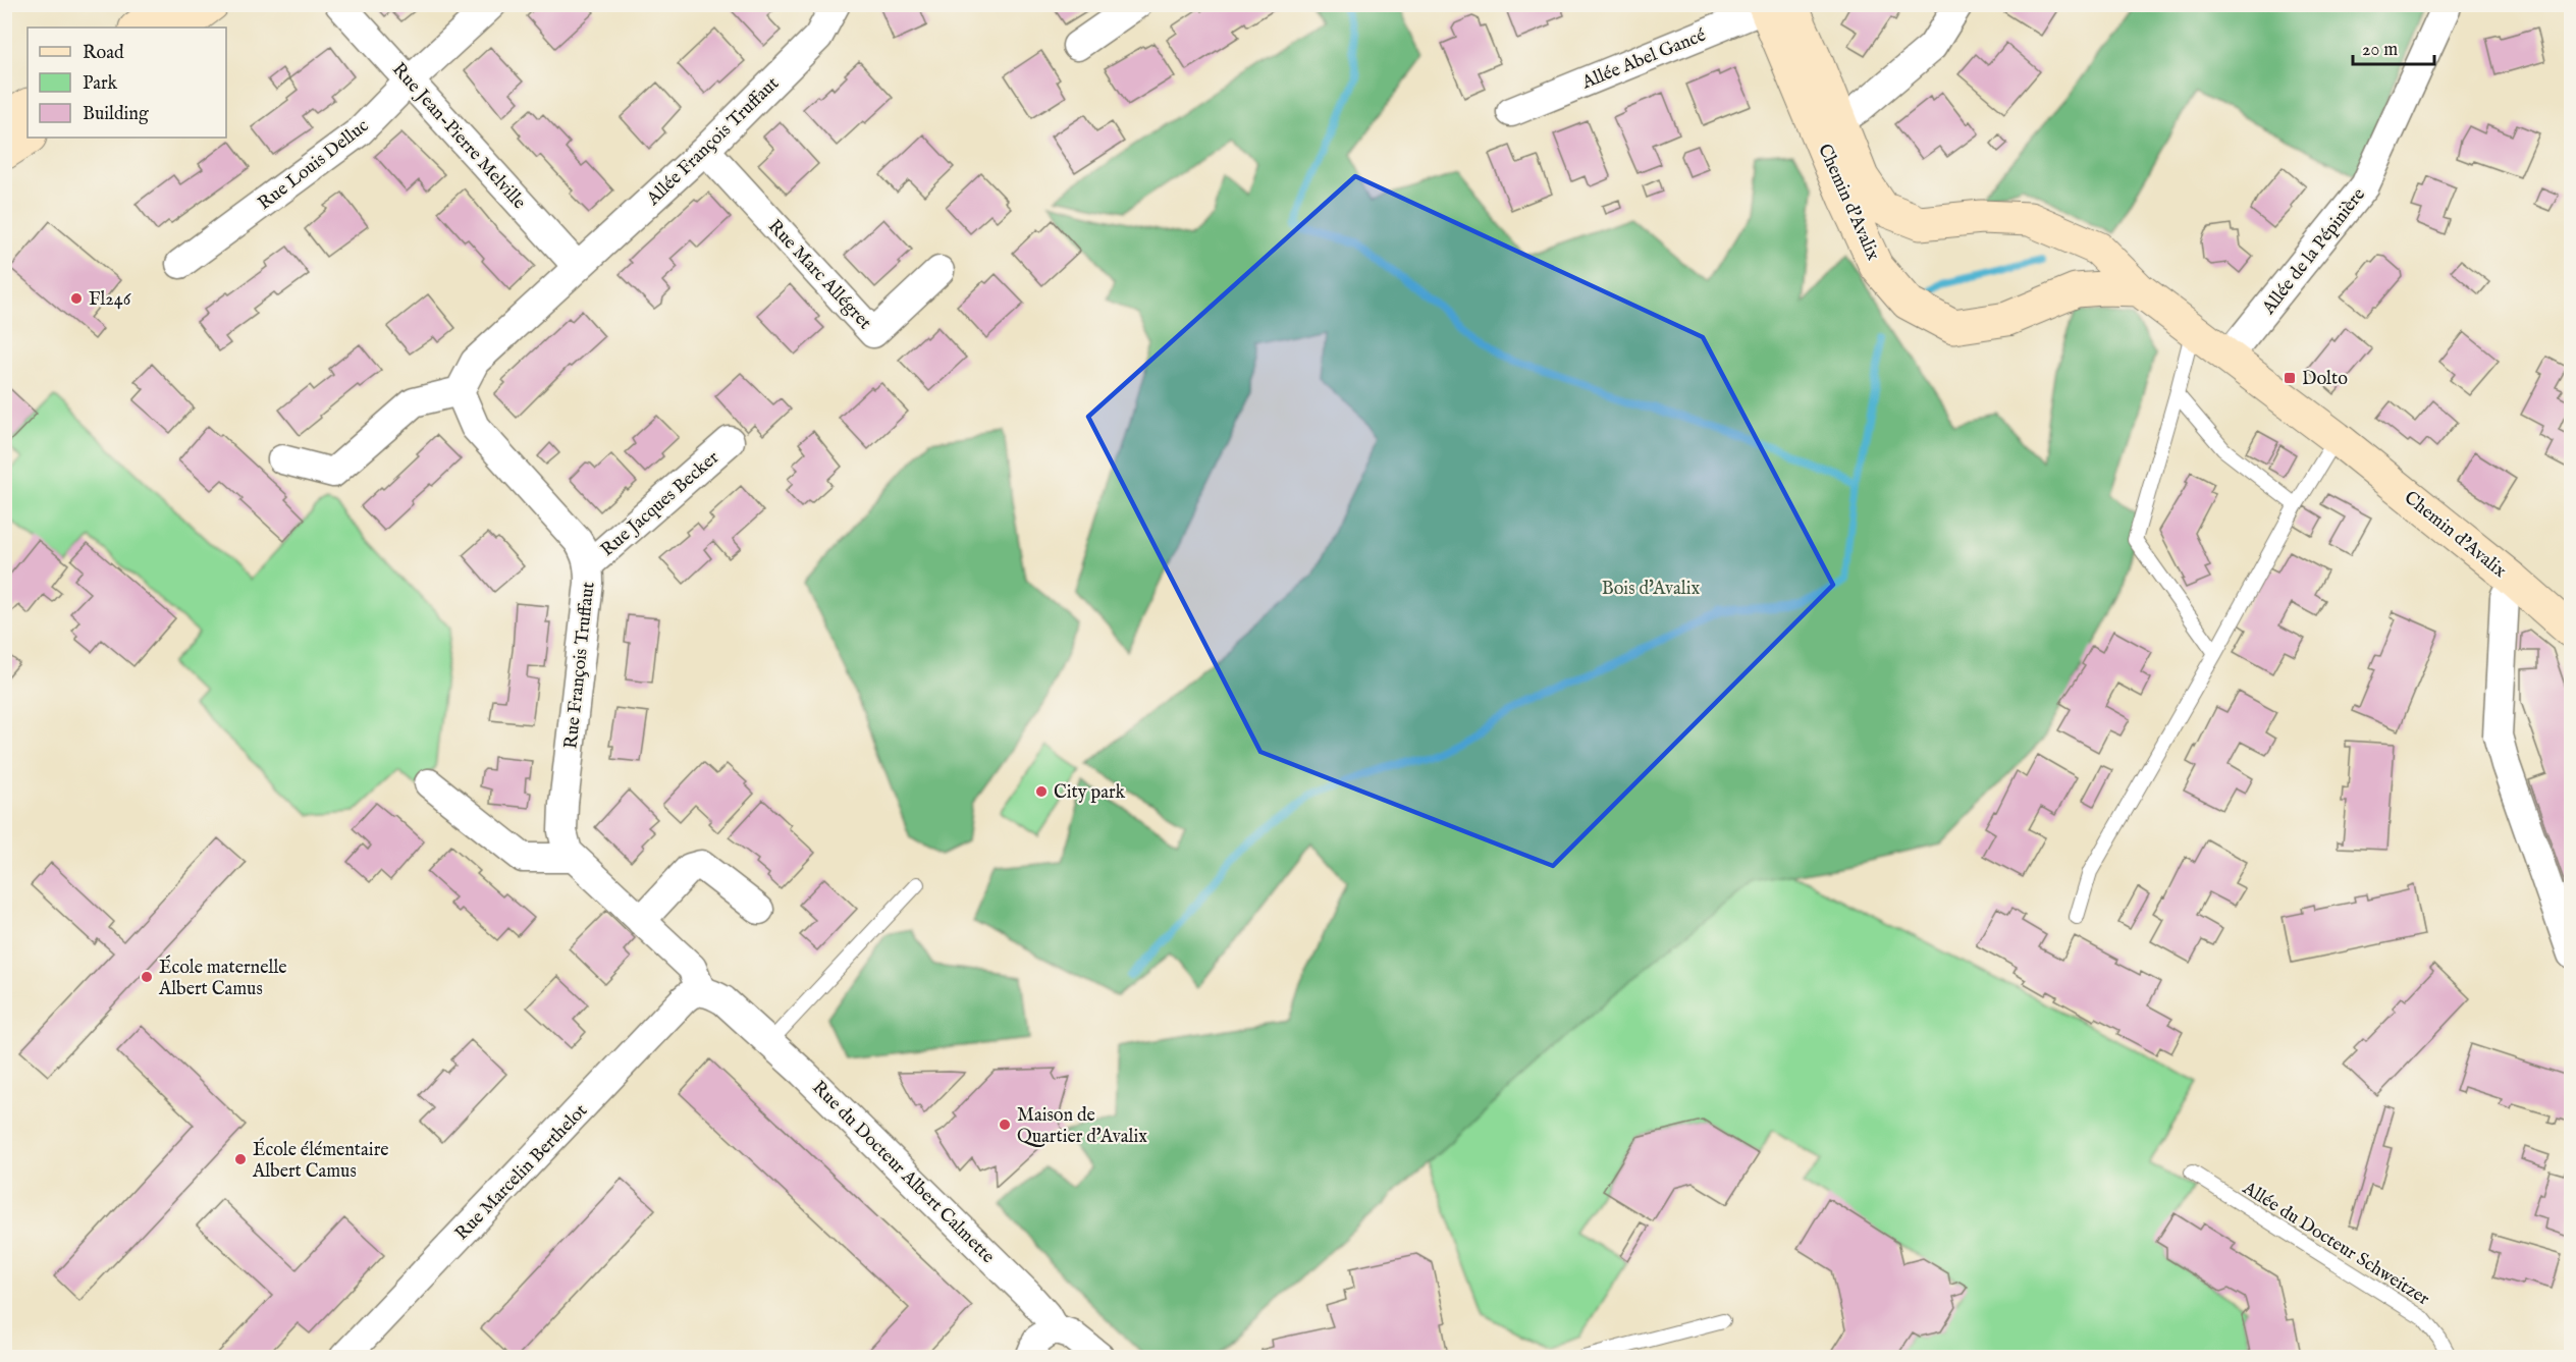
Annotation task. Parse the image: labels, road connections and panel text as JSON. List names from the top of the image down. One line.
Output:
{"streets":{"street":["Allée Abel Gancé","Rue Jean-Pierre Melville","Allée François Truffaut","Rue Louis Delluc","Chemin d'Avalix","Allée de la Pépinière","Rue Marc Allégret","Rue Jacques Becker","Rue François Truffaut","Rue Marcelin Berthelot","Rue du Docteur Albert Calmette"],"lane":["Allée du Docteur Schweitzer"]},"crossings":[["Allée Abel Gancé","Chemin d'Avalix"],["Rue Jean-Pierre Melville","Allée François Truffaut"],["Rue Jean-Pierre Melville","Rue Louis Delluc"],["Allée François Truffaut","Rue Marc Allégret"],["Chemin d'Avalix","Allée de la Pépinière"],["Rue Jacques Becker","Rue François Truffaut"],["Rue François Truffaut","Rue Marcelin Berthelot"],["Rue François Truffaut","Rue du Docteur Albert Calmette"],["Rue Marcelin Berthelot","Rue du Docteur Albert Calmette"]],"parks":["Bois d'Avalix"],"places":{"other":["Fl246","City park","École maternelle Albert Camus","Maison de Quartier d'Avalix","École élémentaire Albert Camus"],"transit":["Dolto"]},"legend":["Road","Park","Building"],"scale_bar":"20 m"}
